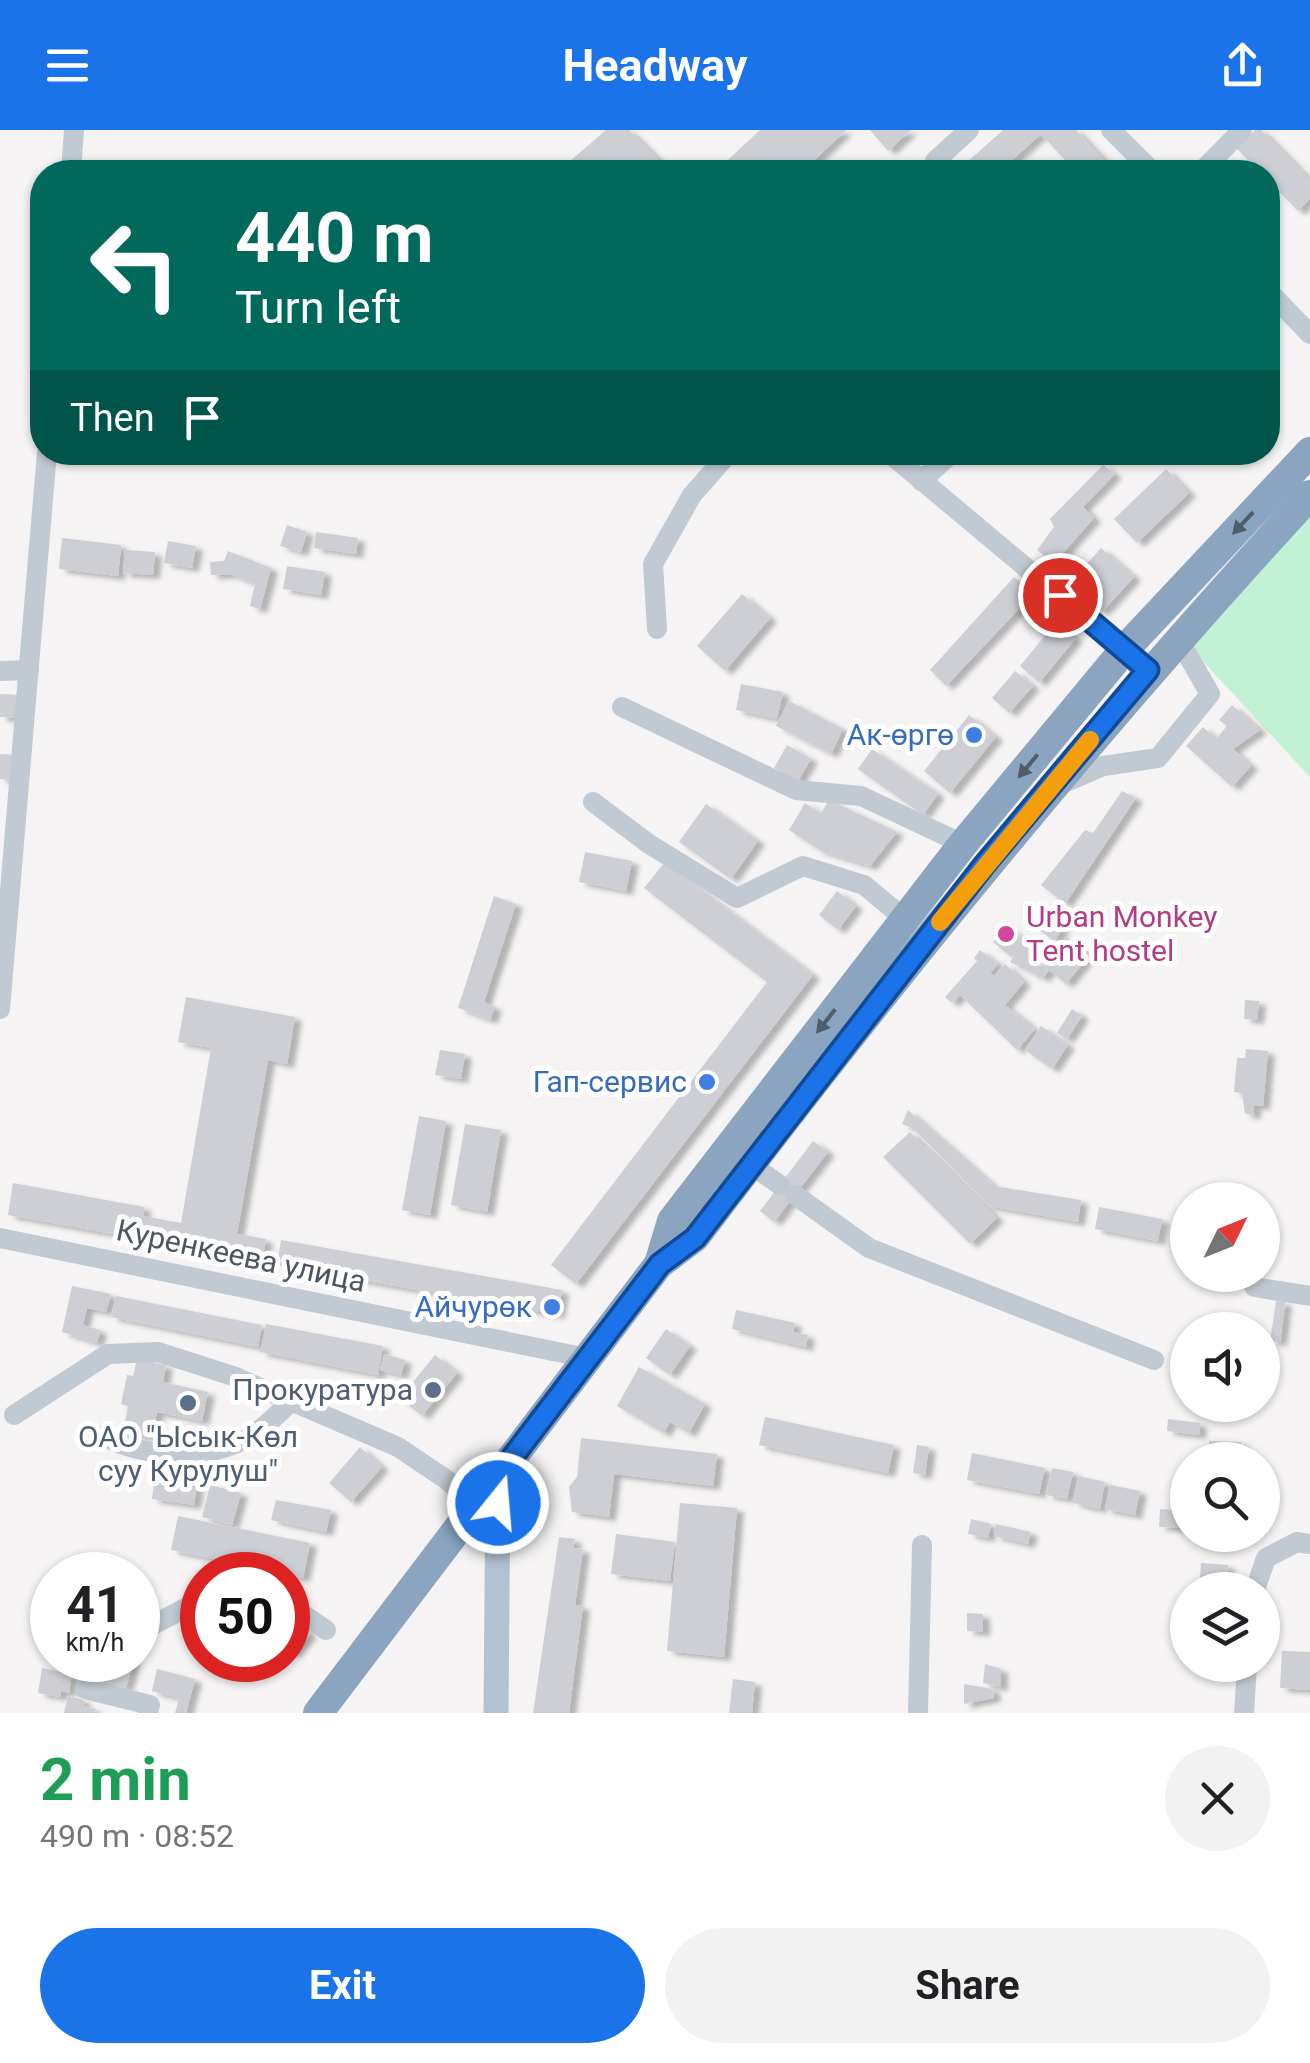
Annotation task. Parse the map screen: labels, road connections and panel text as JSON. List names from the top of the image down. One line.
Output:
{"streets":{"street":["Куренкеева улица"]},"places":["Ак-өргө","Urban Monkey Tent hostel","Гап-сервис","Айчурөк","Прокуратура","ОАО \"Ысык-Көл суу Курулуш\""],"north":"top right","page":{"header":"Headway","turn":["440 m","Turn left"],"then":"Then","speed":"41 km/h","limit":"50","heading":["2 min","490 m · 08:52"],"buttons":["Exit","Share"]}}
